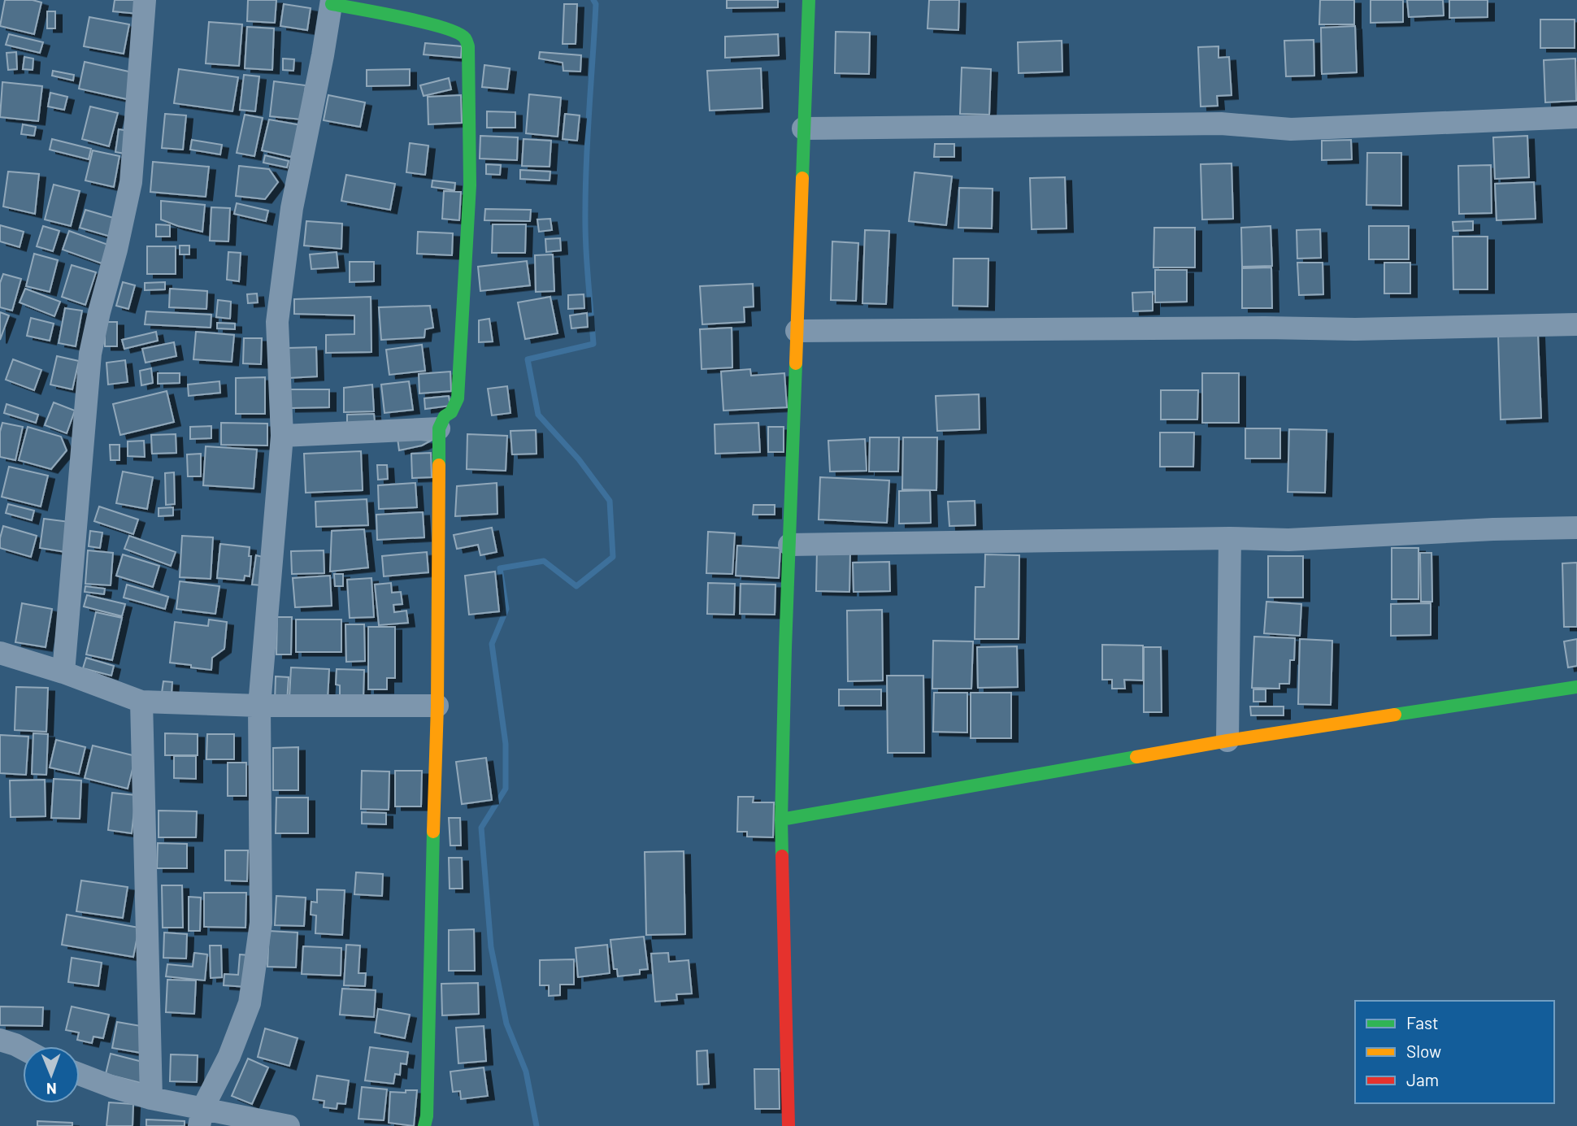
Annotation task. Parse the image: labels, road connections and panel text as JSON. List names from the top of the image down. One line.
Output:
{"legend":["Fast","Slow","Jam"],"north":"bottom"}
